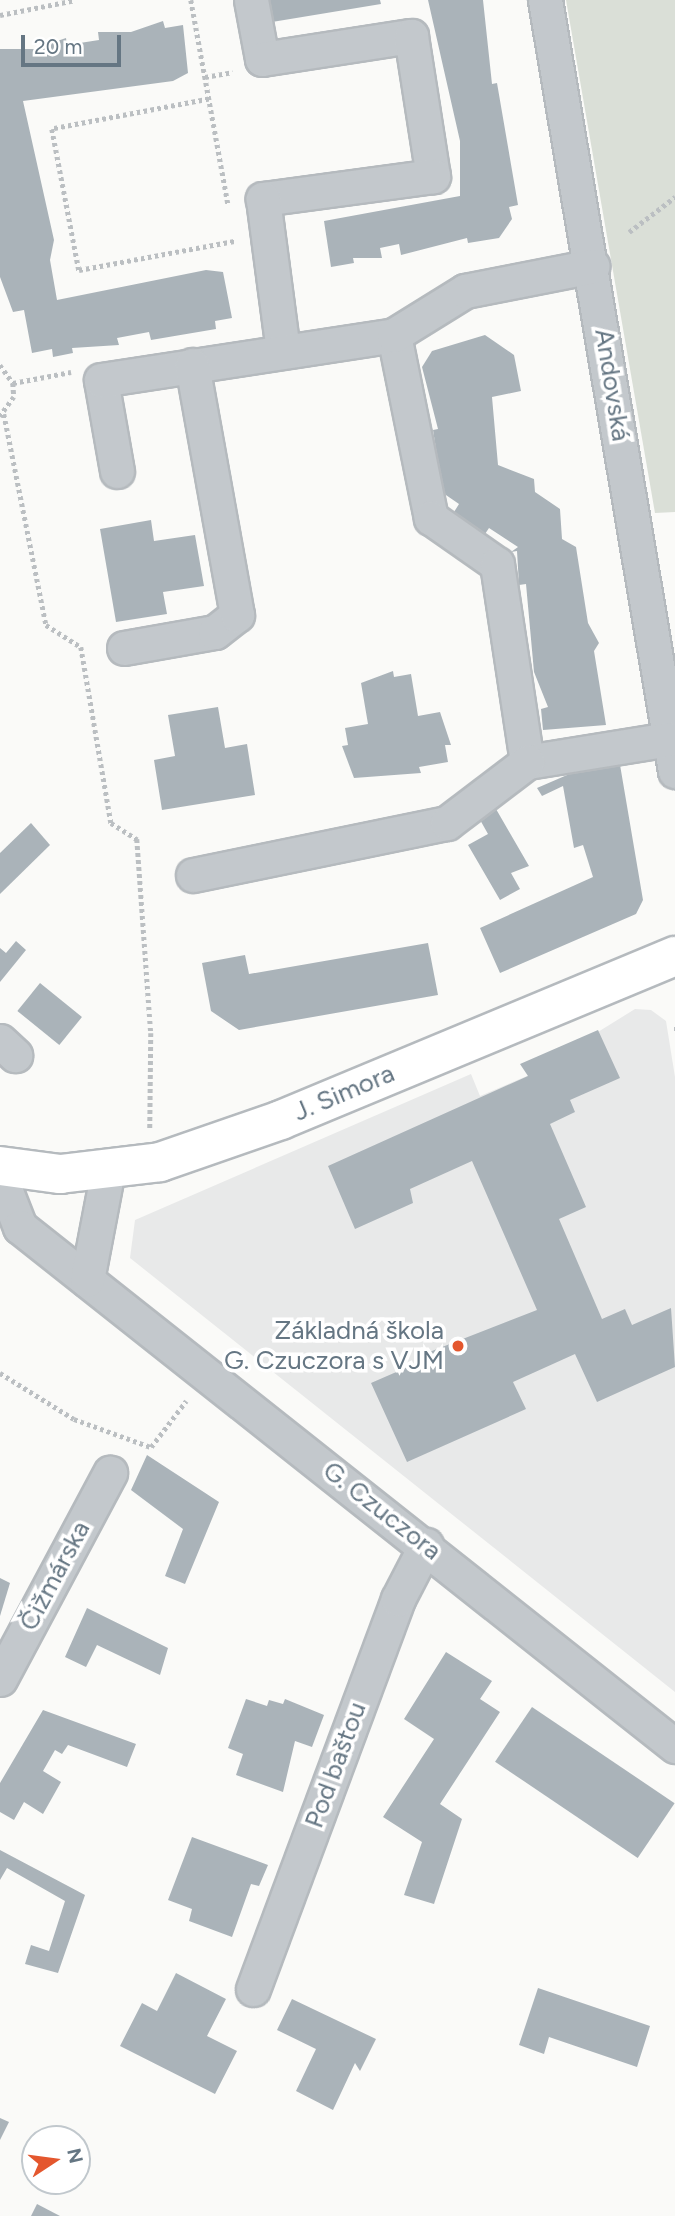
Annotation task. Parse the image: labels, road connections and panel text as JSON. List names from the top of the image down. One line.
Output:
{"streets":{"main road":["J. Simora"],"street":["Andovská","G. Czuczora","Čižmárska","Pod baštou"]},"crossings":[["G. Czuczora","Pod baštou"]],"places":["Základná škola G. Czuczora s VJM"],"scale_bar":"20 m","north":"right"}
